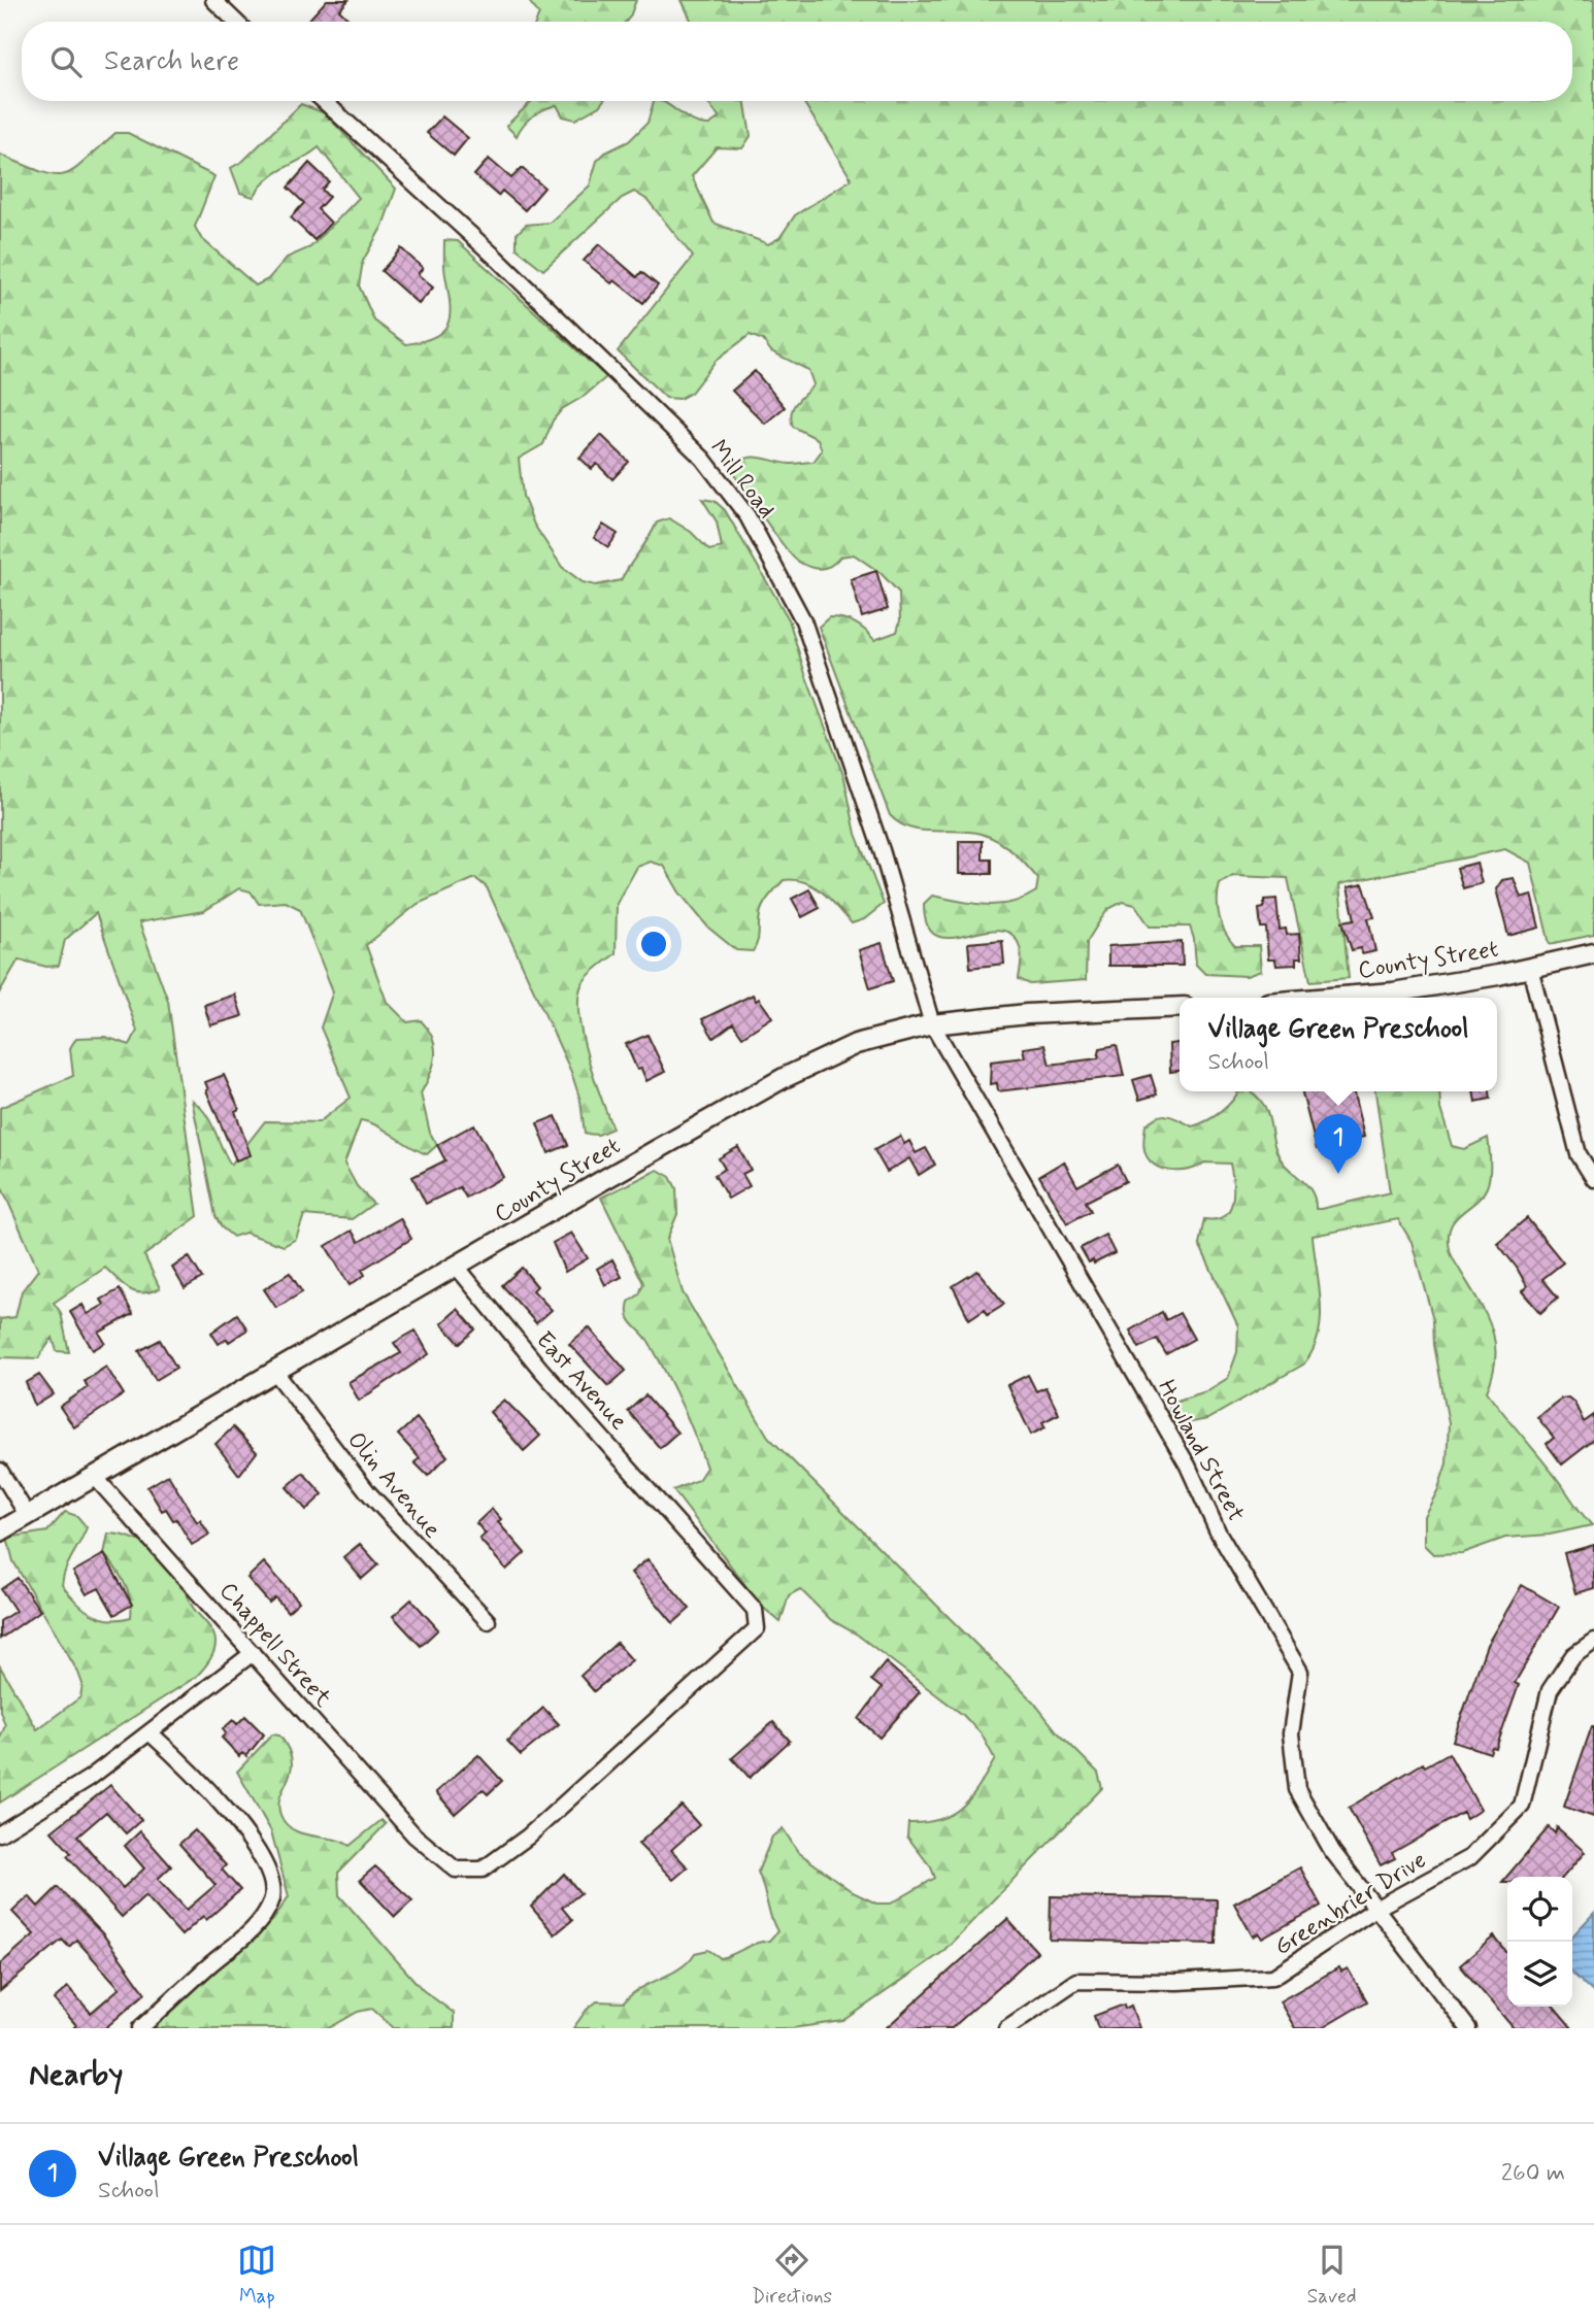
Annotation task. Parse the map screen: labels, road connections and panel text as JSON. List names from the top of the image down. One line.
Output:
{"streets":{"street":["Mill Road","County Street","East Avenue","Howland Street","Olin Avenue","Chappell Street","Greenbrier Drive"]},"crossings":[["Mill Road","County Street"],["Mill Road","Howland Street"],["County Street","East Avenue"],["County Street","Howland Street"],["County Street","Olin Avenue"],["County Street","Chappell Street"],["East Avenue","Chappell Street"],["Howland Street","Greenbrier Drive"]],"page":{"search":"Search here","popup":["Village Green Preschool","School"],"pins":"1","heading":"Nearby","list":[{"mark":"1","name":"Village Green Preschool","note":"School","value":"260 m"}],"nav":["Map","Directions","Saved"]}}
